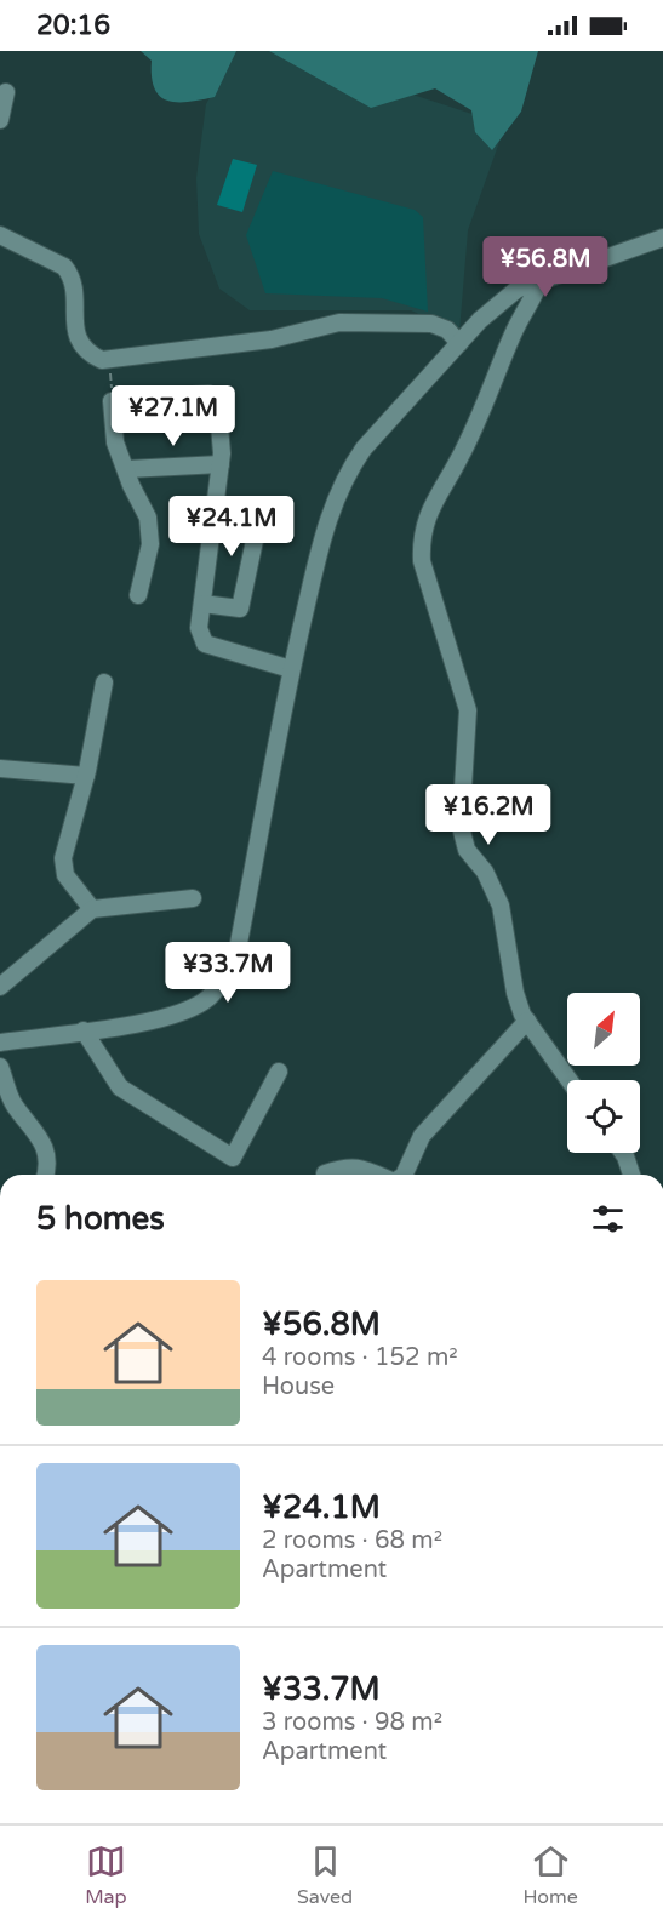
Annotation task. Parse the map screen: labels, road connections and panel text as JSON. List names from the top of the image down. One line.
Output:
{"north":"top right","page":{"status":"20:16","price":["¥56.8M","¥27.1M","¥24.1M","¥16.2M","¥33.7M"],"heading":"5 homes","list":[{"name":"¥56.8M","note":"4 rooms · 152 m² · House"},{"name":"¥24.1M","note":"2 rooms · 68 m² · Apartment"},{"name":"¥33.7M","note":"3 rooms · 98 m² · Apartment"}],"tabs":["Map","Saved","Home"]}}
